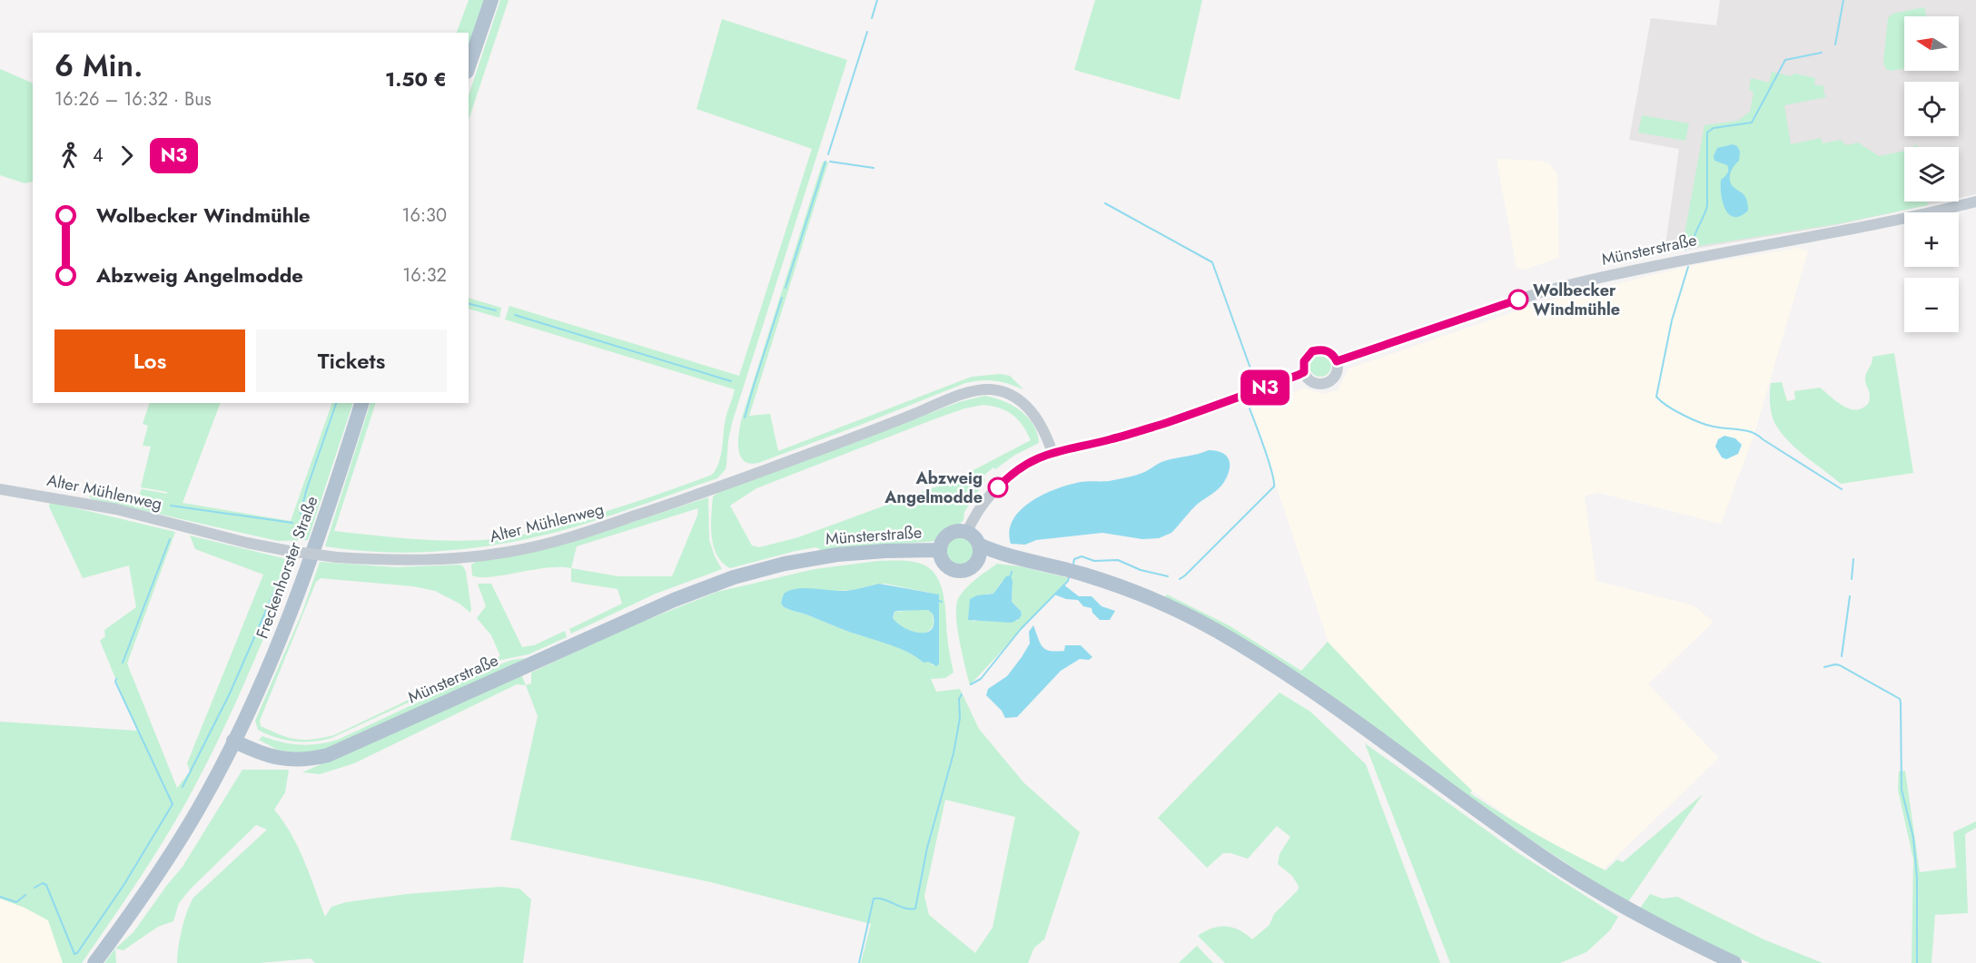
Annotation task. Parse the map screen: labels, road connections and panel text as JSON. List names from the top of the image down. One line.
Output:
{"streets":{"main road":["Münsterstraße","Freckenhorster Straße"],"street":["Alter Mühlenweg"]},"crossings":[["Münsterstraße","Freckenhorster Straße"]],"places":["Wolbecker Windmühle","Abzweig Angelmodde"],"lines":["bus line N3"],"north":"left","page":{"on_map":"N3","map_buttons":["+","−"],"heading":["6 Min.","16:26 – 16:32 · Bus","1.50 €"],"legs":["4","N3"],"list":[{"name":"Wolbecker Windmühle","value":"16:30"},{"name":"Abzweig Angelmodde","value":"16:32"}],"buttons":["Los","Tickets"]}}
